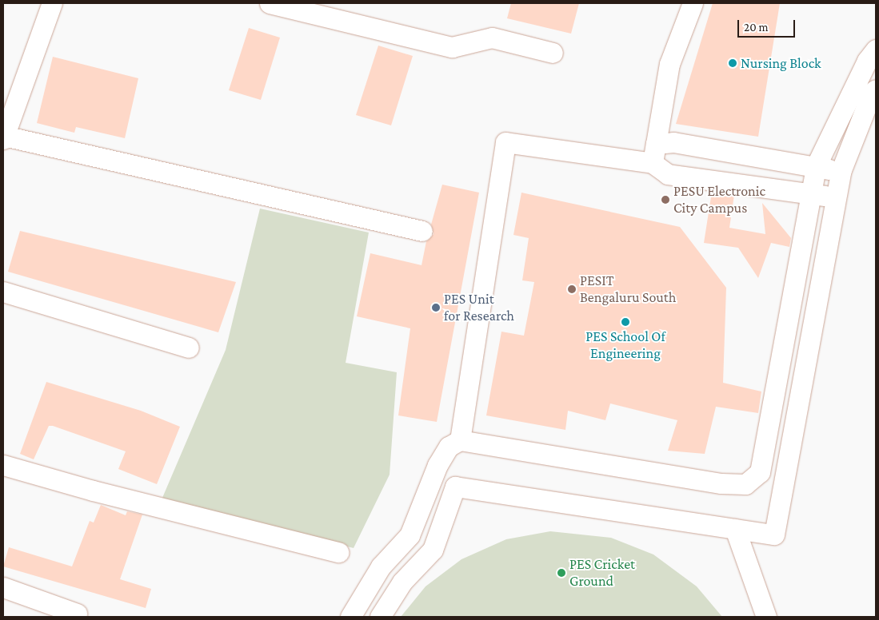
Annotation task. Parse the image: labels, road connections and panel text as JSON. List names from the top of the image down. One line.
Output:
{"places":["Nursing Block","PESU Electronic City Campus","PESIT Bengaluru South","PES Unit for Research","PES School Of Engineering","PES Cricket Ground"],"scale_bar":"20 m"}
